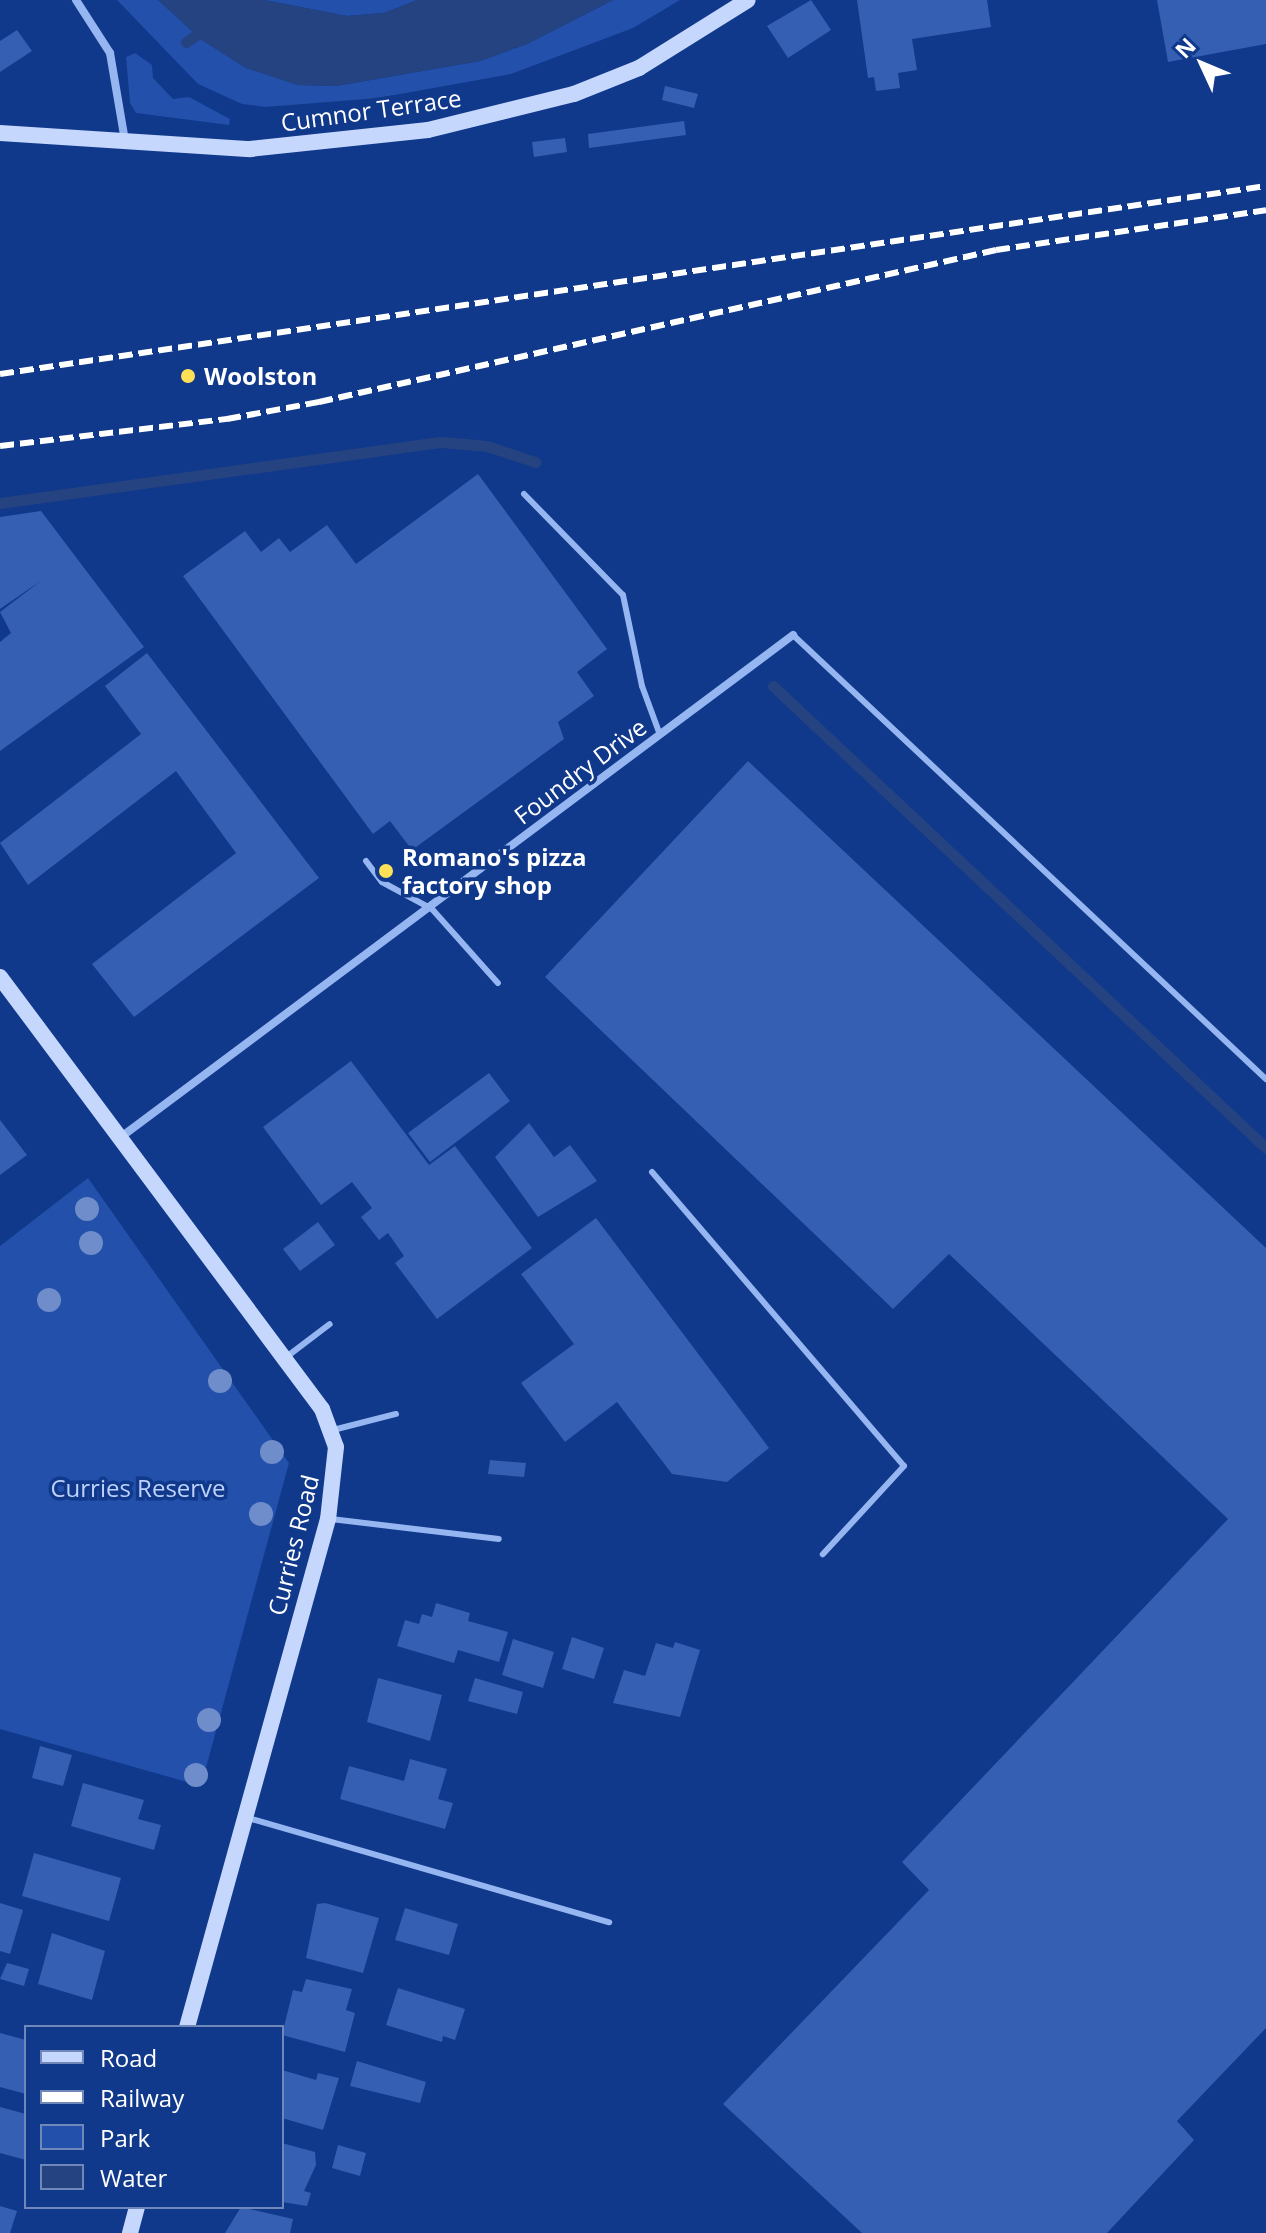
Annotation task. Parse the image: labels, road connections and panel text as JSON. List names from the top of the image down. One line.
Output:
{"streets":{"street":["Cumnor Terrace","Foundry Drive","Curries Road"]},"crossings":[["Foundry Drive","Curries Road"]],"parks":["Curries Reserve"],"places":["Woolston","Romano's pizza factory shop"],"legend":["Road","Railway","Park","Water"],"north":"top left"}
